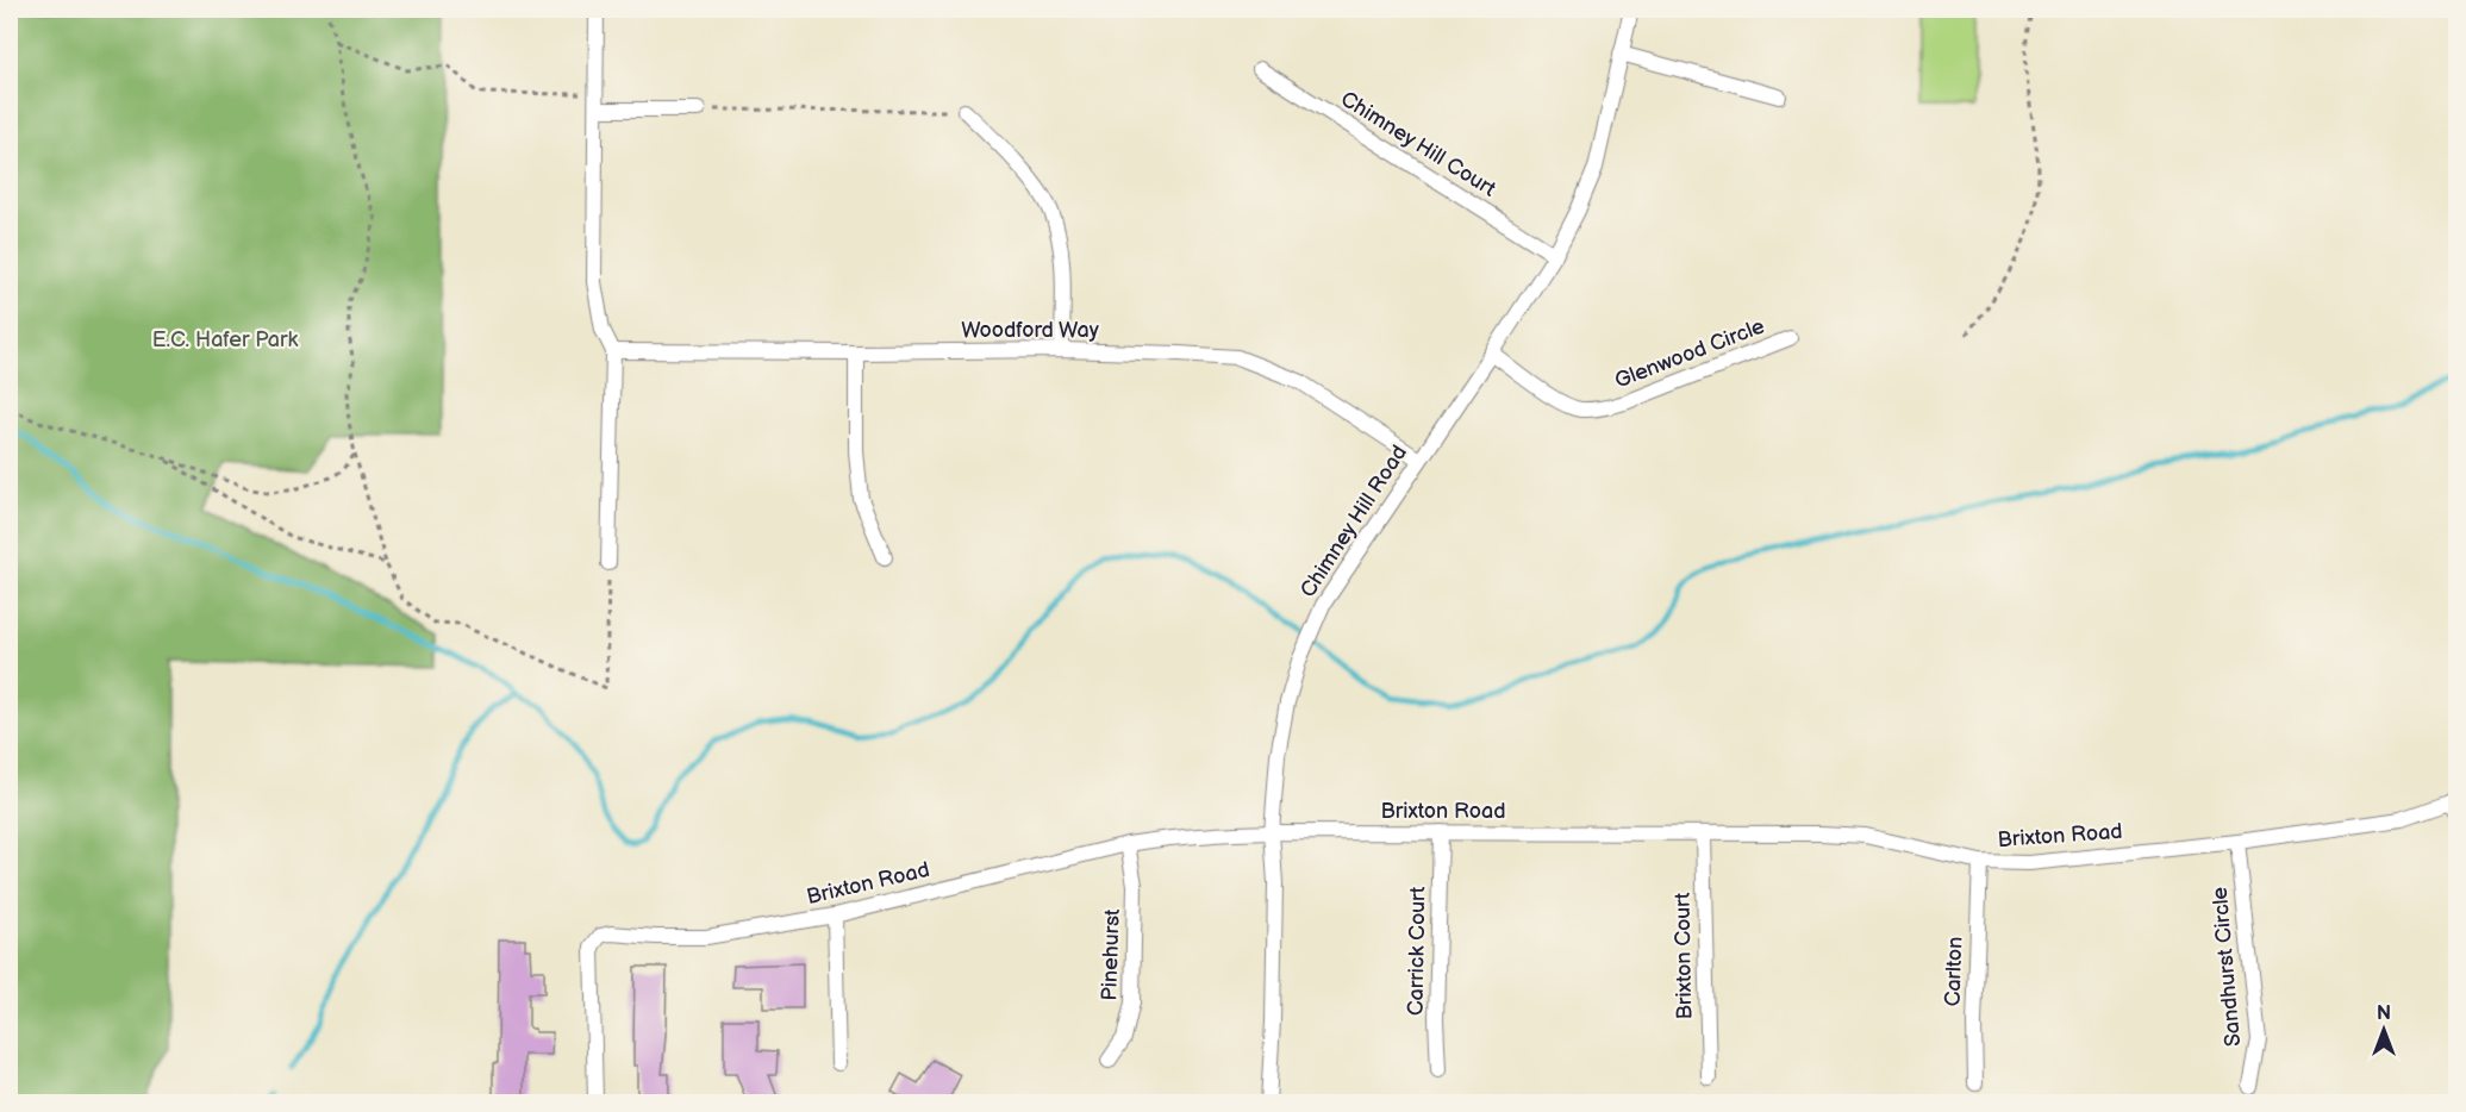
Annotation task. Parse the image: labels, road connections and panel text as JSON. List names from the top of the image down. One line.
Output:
{"streets":{"street":["Chimney Hill Court","Woodford Way","Glenwood Circle","Chimney Hill Road","Brixton Road","Carrick Court","Pinehurst","Brixton Court","Sandhurst Circle","Carlton"]},"crossings":[["Chimney Hill Court","Chimney Hill Road"],["Woodford Way","Chimney Hill Road"],["Glenwood Circle","Chimney Hill Road"],["Chimney Hill Road","Brixton Road"],["Brixton Road","Carrick Court"],["Brixton Road","Pinehurst"],["Brixton Road","Brixton Court"],["Brixton Road","Sandhurst Circle"],["Brixton Road","Carlton"]],"parks":["E.C. Hafer Park"],"north":"top"}
